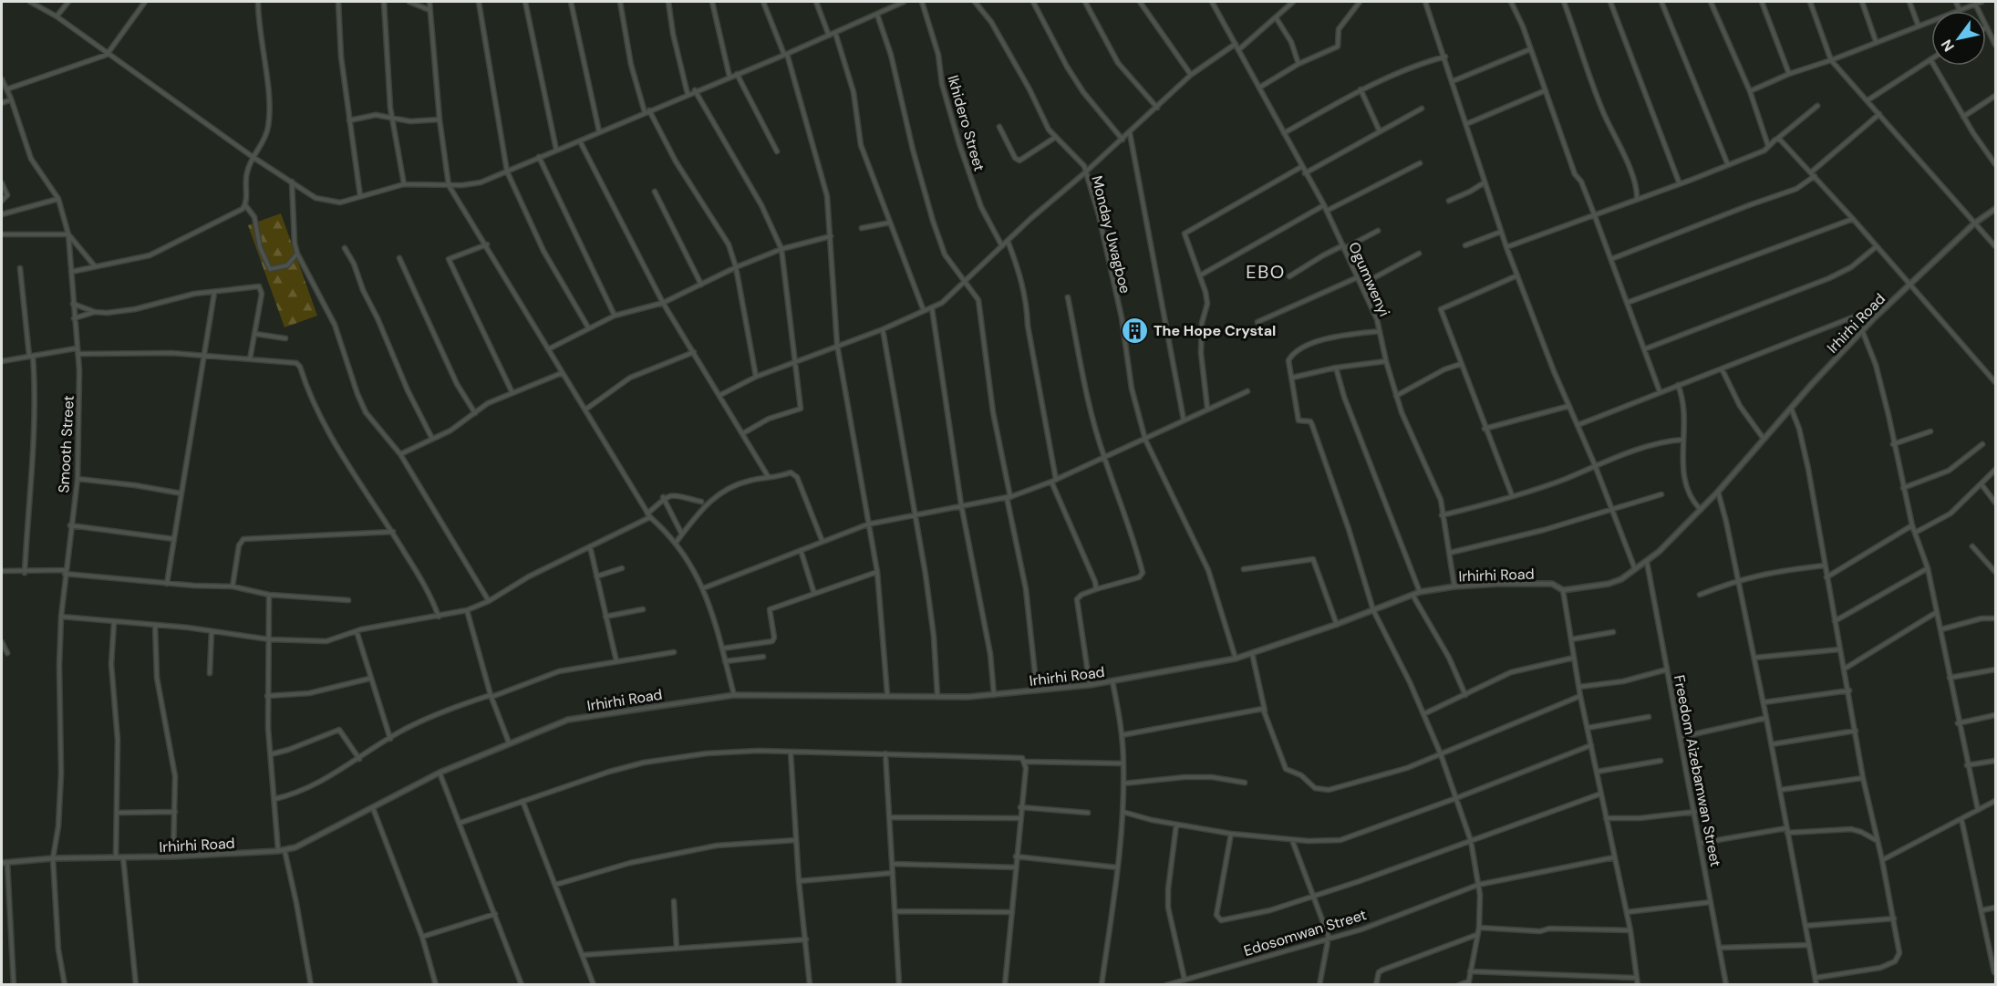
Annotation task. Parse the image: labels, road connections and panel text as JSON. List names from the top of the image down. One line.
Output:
{"streets":{"street":["Ikhidero Street","Monday Uwagboe","Ogumwenyi","Irhirhi Road","Smooth Street","Freedom Aizebamwan Street","Edosomwan Street"]},"crossings":[["Monday Uwagboe","Irhirhi Road"],["Ogumwenyi","Irhirhi Road"],["Irhirhi Road","Smooth Street"],["Irhirhi Road","Freedom Aizebamwan Street"]],"districts":["EBO"],"places":{"building":["The Hope Crystal"]},"north":"bottom left"}
